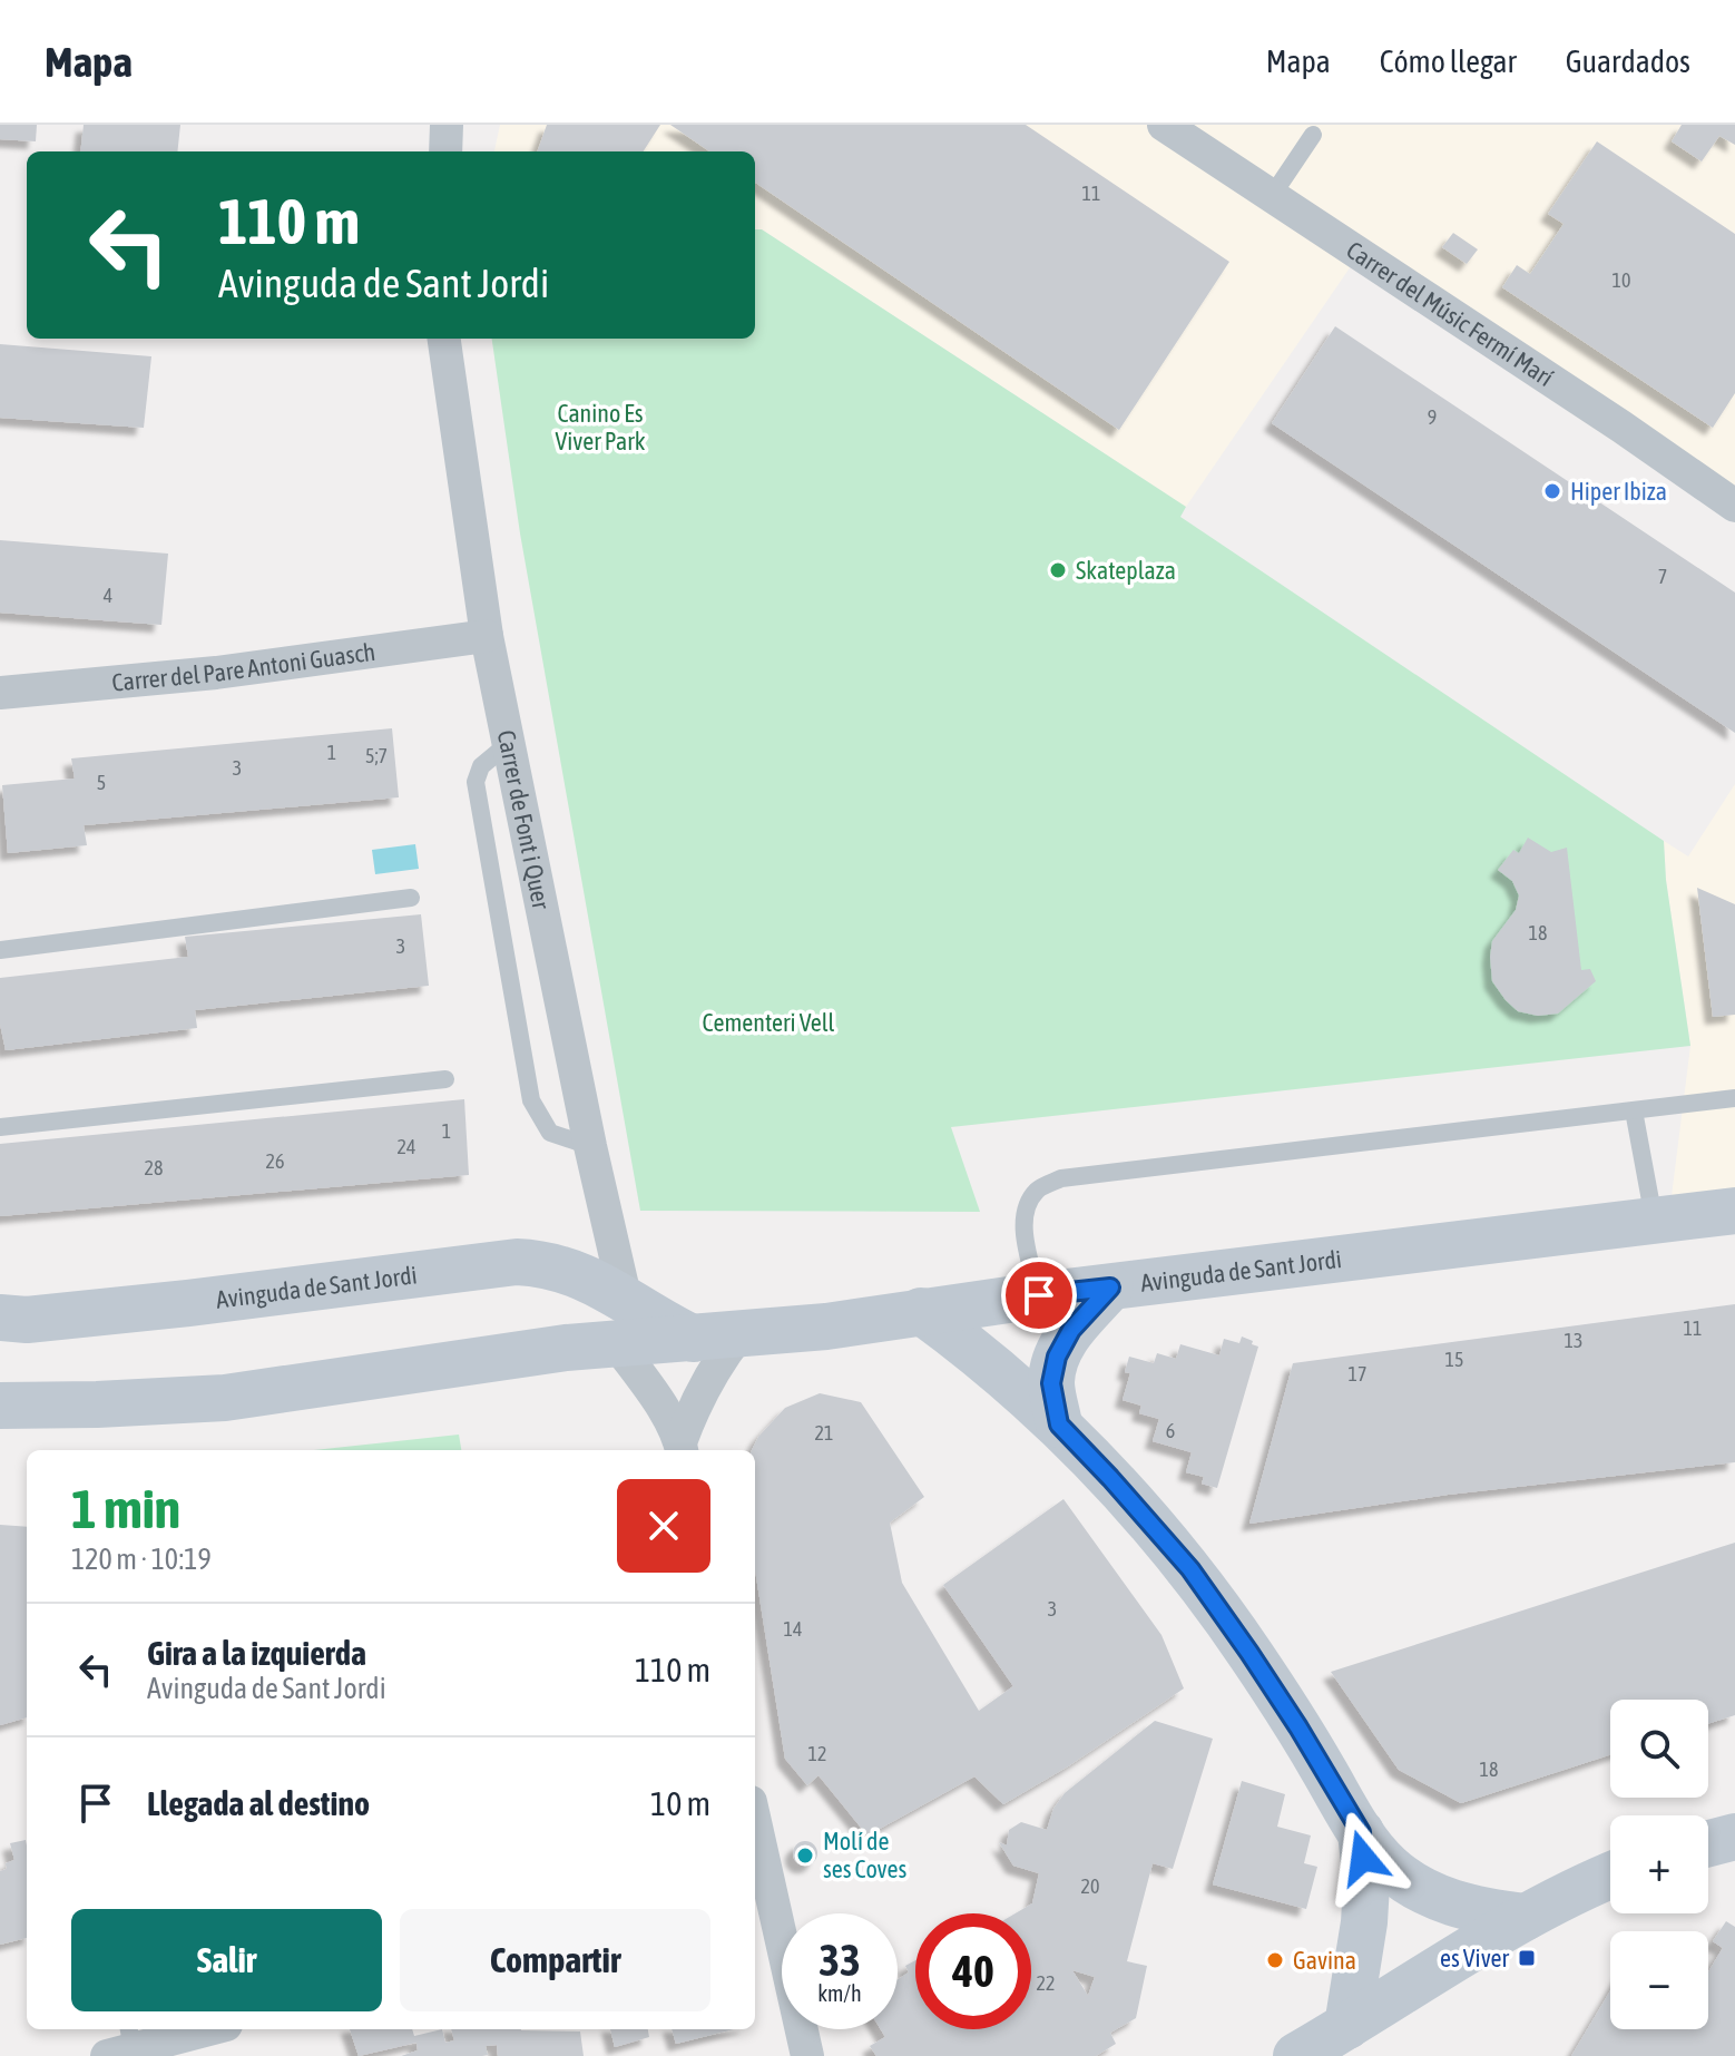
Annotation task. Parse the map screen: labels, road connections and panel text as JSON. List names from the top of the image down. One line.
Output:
{"streets":{"street":["Carrer del Músic Fermí Marí","Carrer del Pare Antoni Guasch","Carrer de Font i Quer","Avinguda de Sant Jordi"]},"crossings":[["Carrer del Pare Antoni Guasch","Carrer de Font i Quer"],["Carrer de Font i Quer","Avinguda de Sant Jordi"]],"parks":["Canino Es Viver Park","Cementeri Vell"],"places":{"other":["Hiper Ibiza","Skateplaza","Molí de ses Coves","Gavina"],"transit":["es Viver"]},"house_numbers":["11","10","9","7","4","1","5;7","3","5","18","3","1","24","26","28","11","13","15","17","6","21","3","14","12","18","20","22"],"page":{"header":"Mapa","nav":["Mapa","Cómo llegar","Guardados"],"turn":["110 m","Avinguda de Sant Jordi"],"heading":["1 min","120 m · 10:19"],"list":[{"name":"Gira a la izquierda","note":"Avinguda de Sant Jordi","value":"110 m"},{"name":"Llegada al destino","value":"10 m"}],"map_buttons":["+","−"],"buttons":["Salir","Compartir"],"speed":"33 km/h","limit":"40"}}
